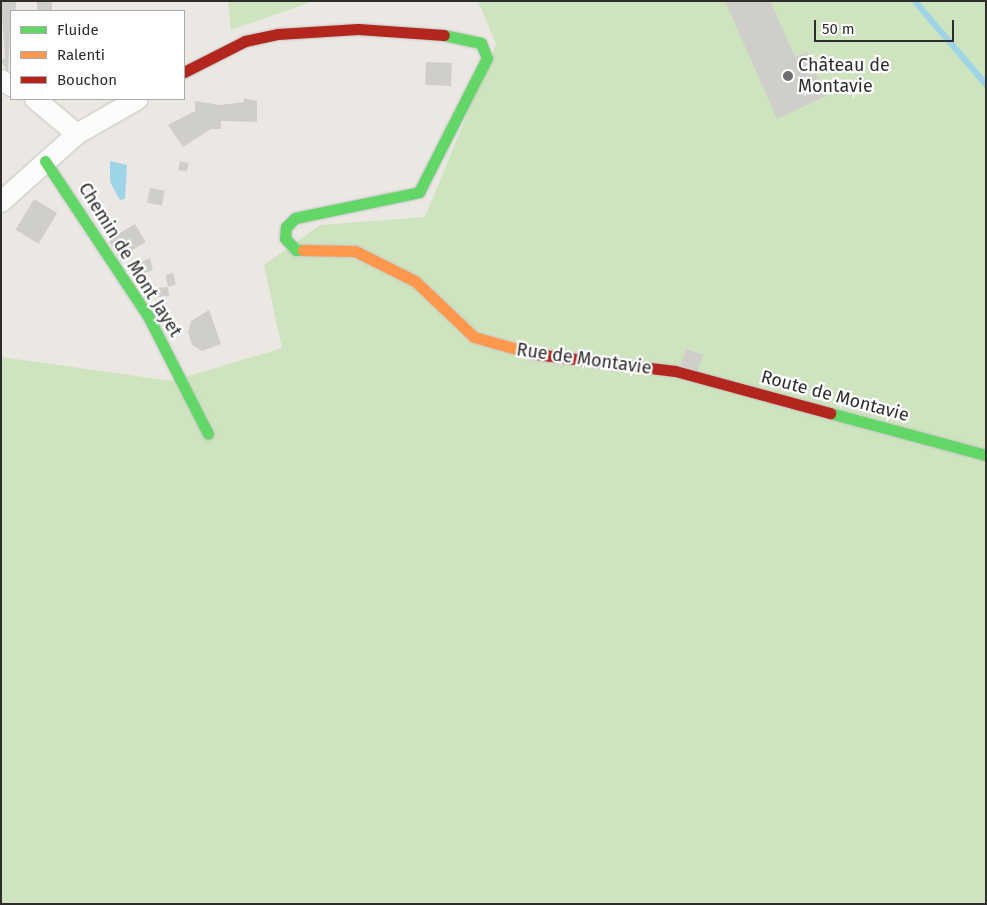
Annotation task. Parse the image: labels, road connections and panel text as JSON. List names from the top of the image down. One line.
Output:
{"streets":{"street":["Chemin de Mont Jayet","Rue de Montavie","Route de Montavie"]},"crossings":[["Rue de Montavie","Route de Montavie"]],"places":["Château de Montavie"],"legend":["Fluide","Ralenti","Bouchon"],"scale_bar":"50 m"}
